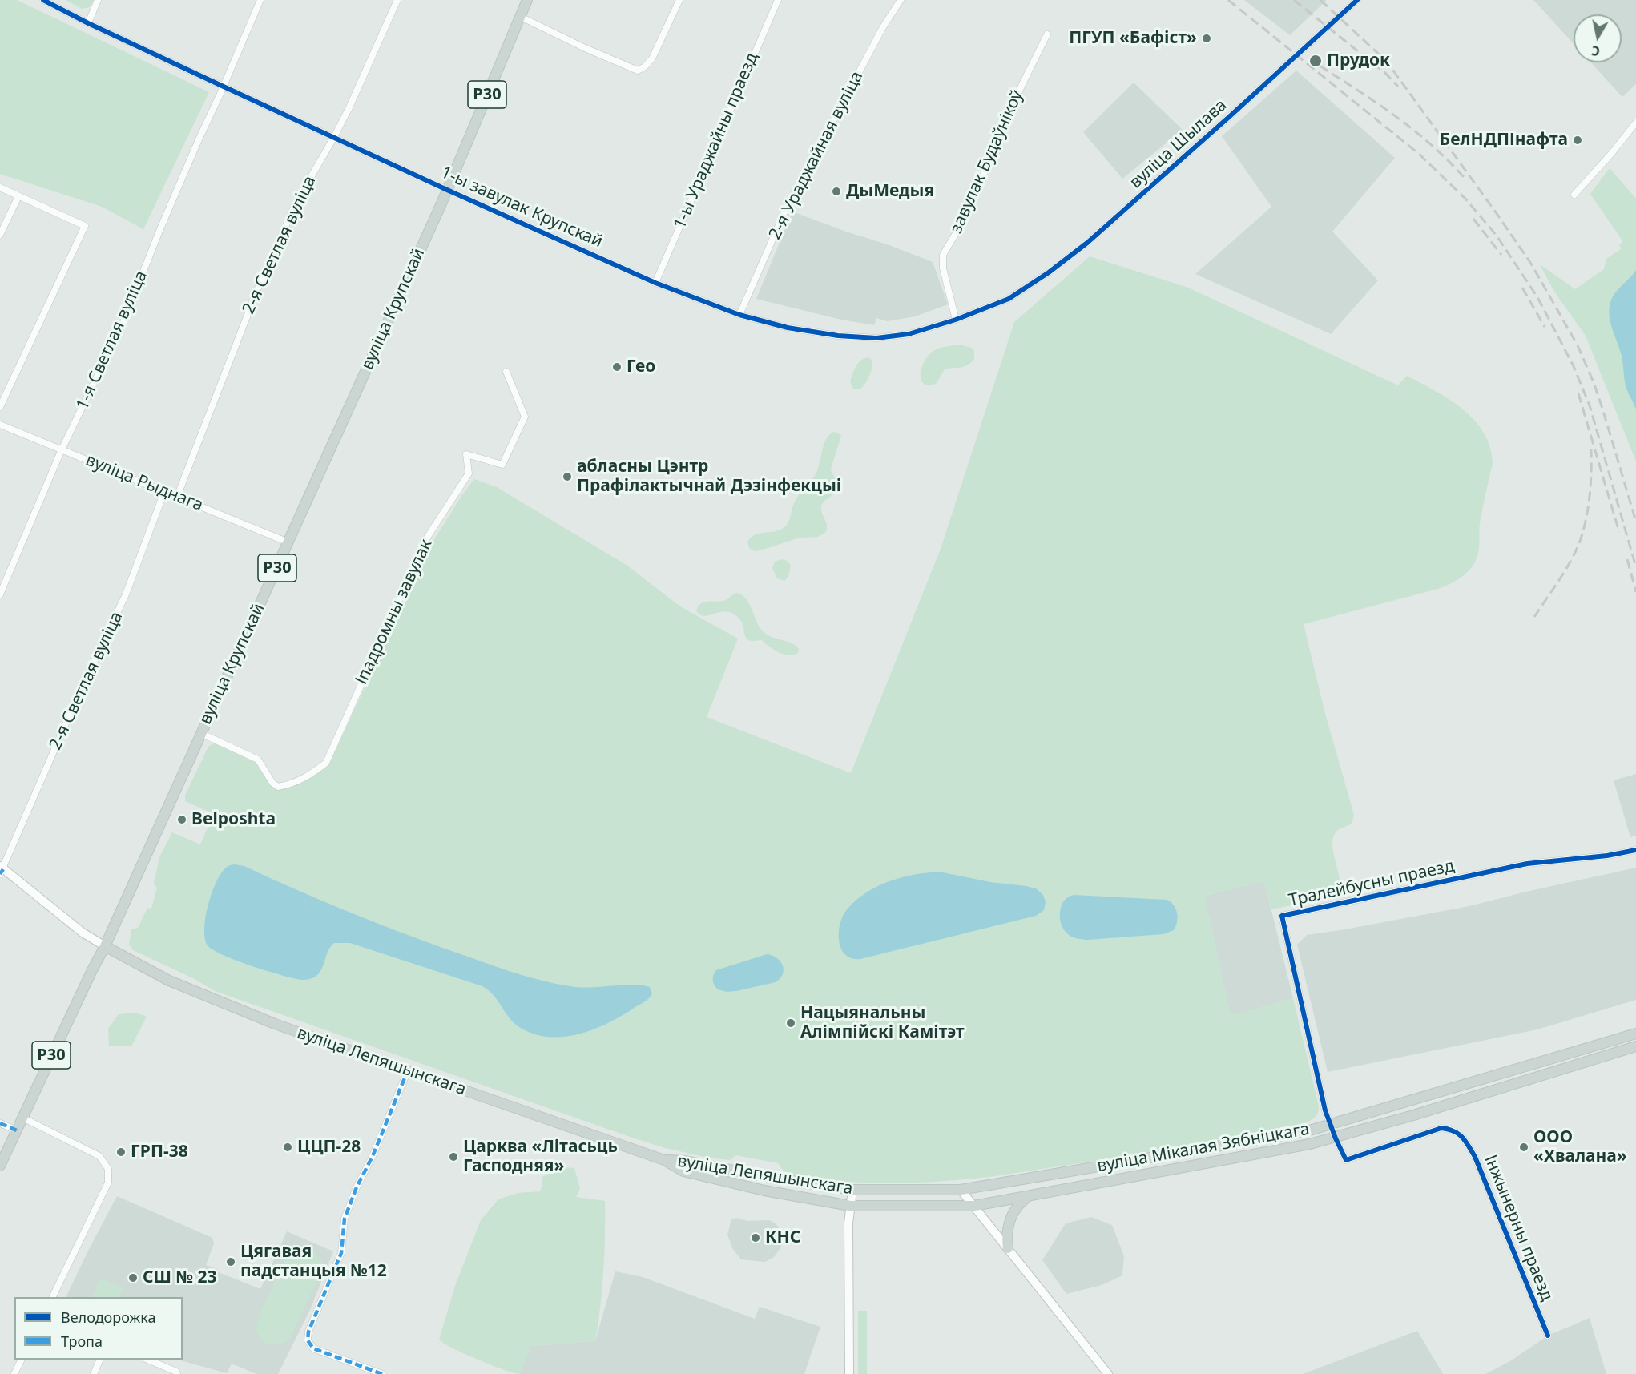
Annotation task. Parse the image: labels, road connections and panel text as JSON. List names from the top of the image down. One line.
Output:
{"streets":{"main road":["Р30","вуліца Крупскай","вуліца Лепяшынскага","вуліца Мікалая Зябніцкага"],"street":["1-ы Ураджайны праезд","вуліца Шылава","2-я Ураджайная вуліца","завулак Будаўнікоў","1-ы завулак Крупскай","2-я Светлая вуліца","1-я Светлая вуліца","вуліца Рыднага","Іпадромны завулак","Тралейбусны праезд","Інжынерны праезд"]},"crossings":[["1-ы Ураджайны праезд","1-ы завулак Крупскай"],["вуліца Шылава","1-ы завулак Крупскай"],["2-я Ураджайная вуліца","1-ы завулак Крупскай"],["завулак Будаўнікоў","1-ы завулак Крупскай"],["1-ы завулак Крупскай","2-я Светлая вуліца"],["1-ы завулак Крупскай","вуліца Крупскай"],["1-ы завулак Крупскай","1-я Светлая вуліца"],["2-я Светлая вуліца","вуліца Рыднага"],["вуліца Крупскай","вуліца Рыднага"],["вуліца Крупскай","Іпадромны завулак"],["вуліца Крупскай","вуліца Лепяшынскага"],["1-я Светлая вуліца","вуліца Рыднага"],["Тралейбусны праезд","вуліца Мікалая Зябніцкага"],["Тралейбусны праезд","Інжынерны праезд"],["вуліца Лепяшынскага","вуліца Мікалая Зябніцкага"],["вуліца Мікалая Зябніцкага","Інжынерны праезд"]],"places":["ПГУП «Бафіст»","Прудок","БелНДПІнафта","ДыМедыя","Гео","абласны Цэнтр Прафілактычнай Дэзінфекцыі","Belposhta","Нацыянальны Алімпійскі Камітэт","ЦЦП-28","ООО «Хвалана»","ГРП-38","Царква «Літасьць Гасподняя»","КНС","Цягавая падстанцыя №12","СШ № 23"],"legend":["Велодорожка","Тропа"],"north":"bottom"}
